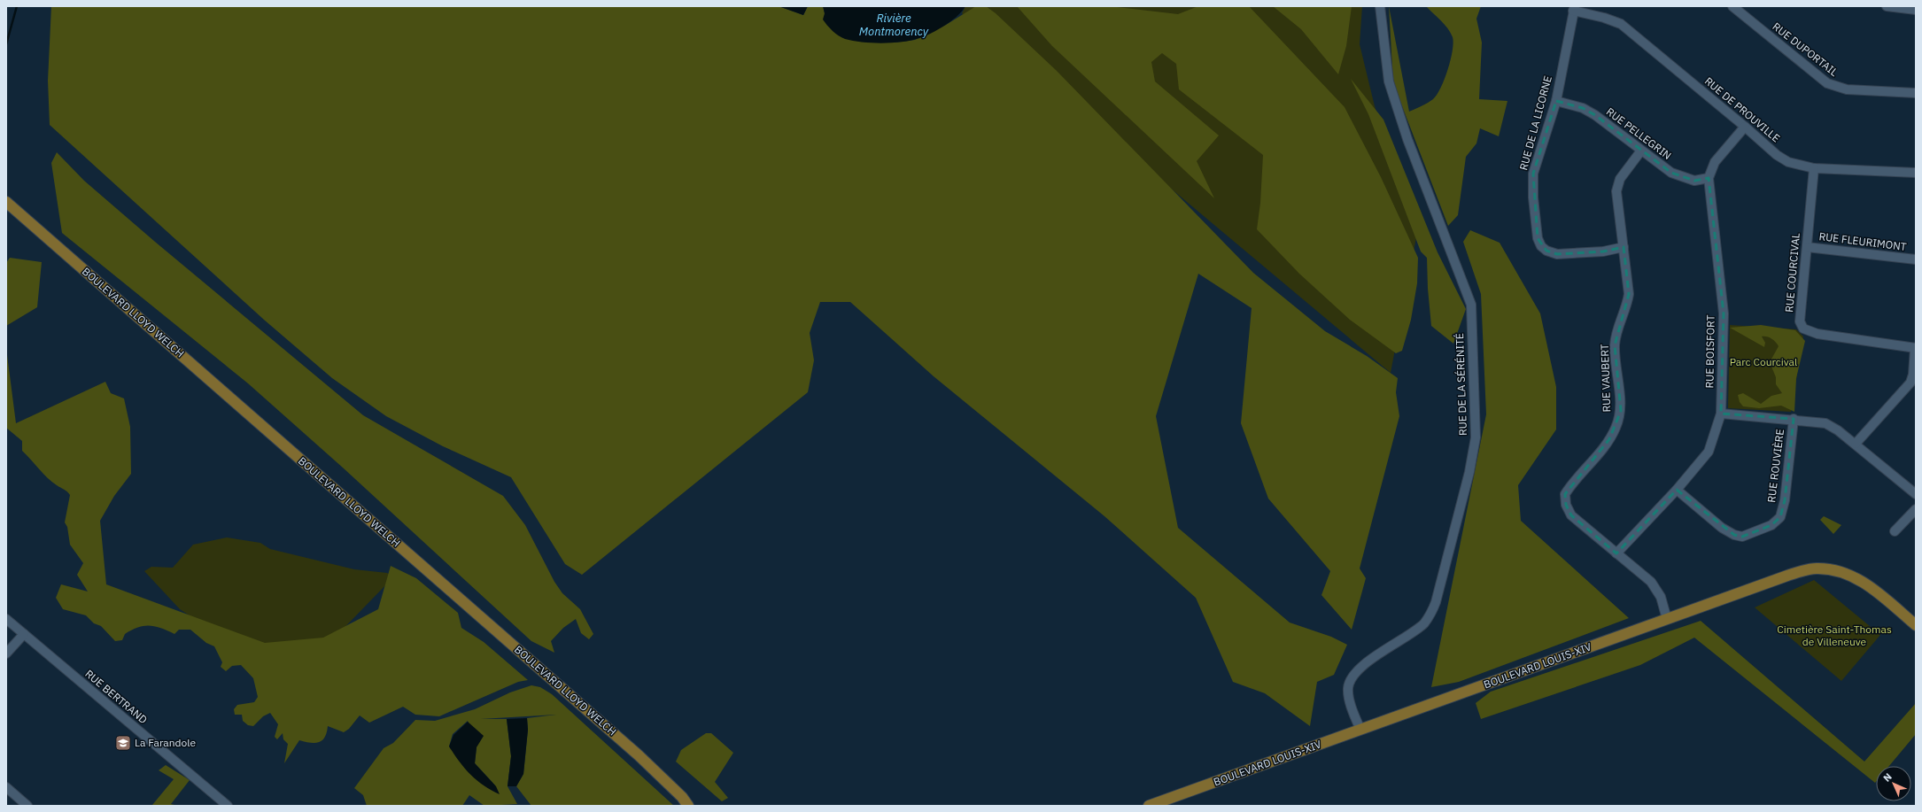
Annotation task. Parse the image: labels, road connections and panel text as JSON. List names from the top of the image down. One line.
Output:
{"streets":{"main road":["BOULEVARD LLOYD WELCH","BOULEVARD LOUIS-XIV"],"street":["RUE DUPORTAIL","RUE DE PROUVILLE","RUE DE LA LICORNE","RUE PELLEGRIN","RUE FLEURIMONT","RUE COURCIVAL","RUE BOISFORT","RUE VAUBERT","RUE DE LA SÉRÉNITÉ","RUE ROUVIÈRE","RUE BERTRAND"]},"crossings":[["RUE DE PROUVILLE","RUE DE LA LICORNE"],["RUE DE PROUVILLE","RUE COURCIVAL"],["RUE DE PROUVILLE","RUE BOISFORT"],["RUE DE LA LICORNE","RUE PELLEGRIN"],["RUE DE LA LICORNE","RUE VAUBERT"],["RUE PELLEGRIN","RUE BOISFORT"],["RUE PELLEGRIN","RUE VAUBERT"],["RUE FLEURIMONT","RUE COURCIVAL"],["RUE BOISFORT","RUE VAUBERT"],["RUE BOISFORT","RUE ROUVIÈRE"],["RUE VAUBERT","BOULEVARD LOUIS-XIV"],["RUE DE LA SÉRÉNITÉ","BOULEVARD LOUIS-XIV"]],"water":["Rivière Montmorency"],"parks":["Parc Courcival","Cimetière Saint-Thomas de Villeneuve"],"places":{"school or university":["La Farandole"]},"north":"top left"}
